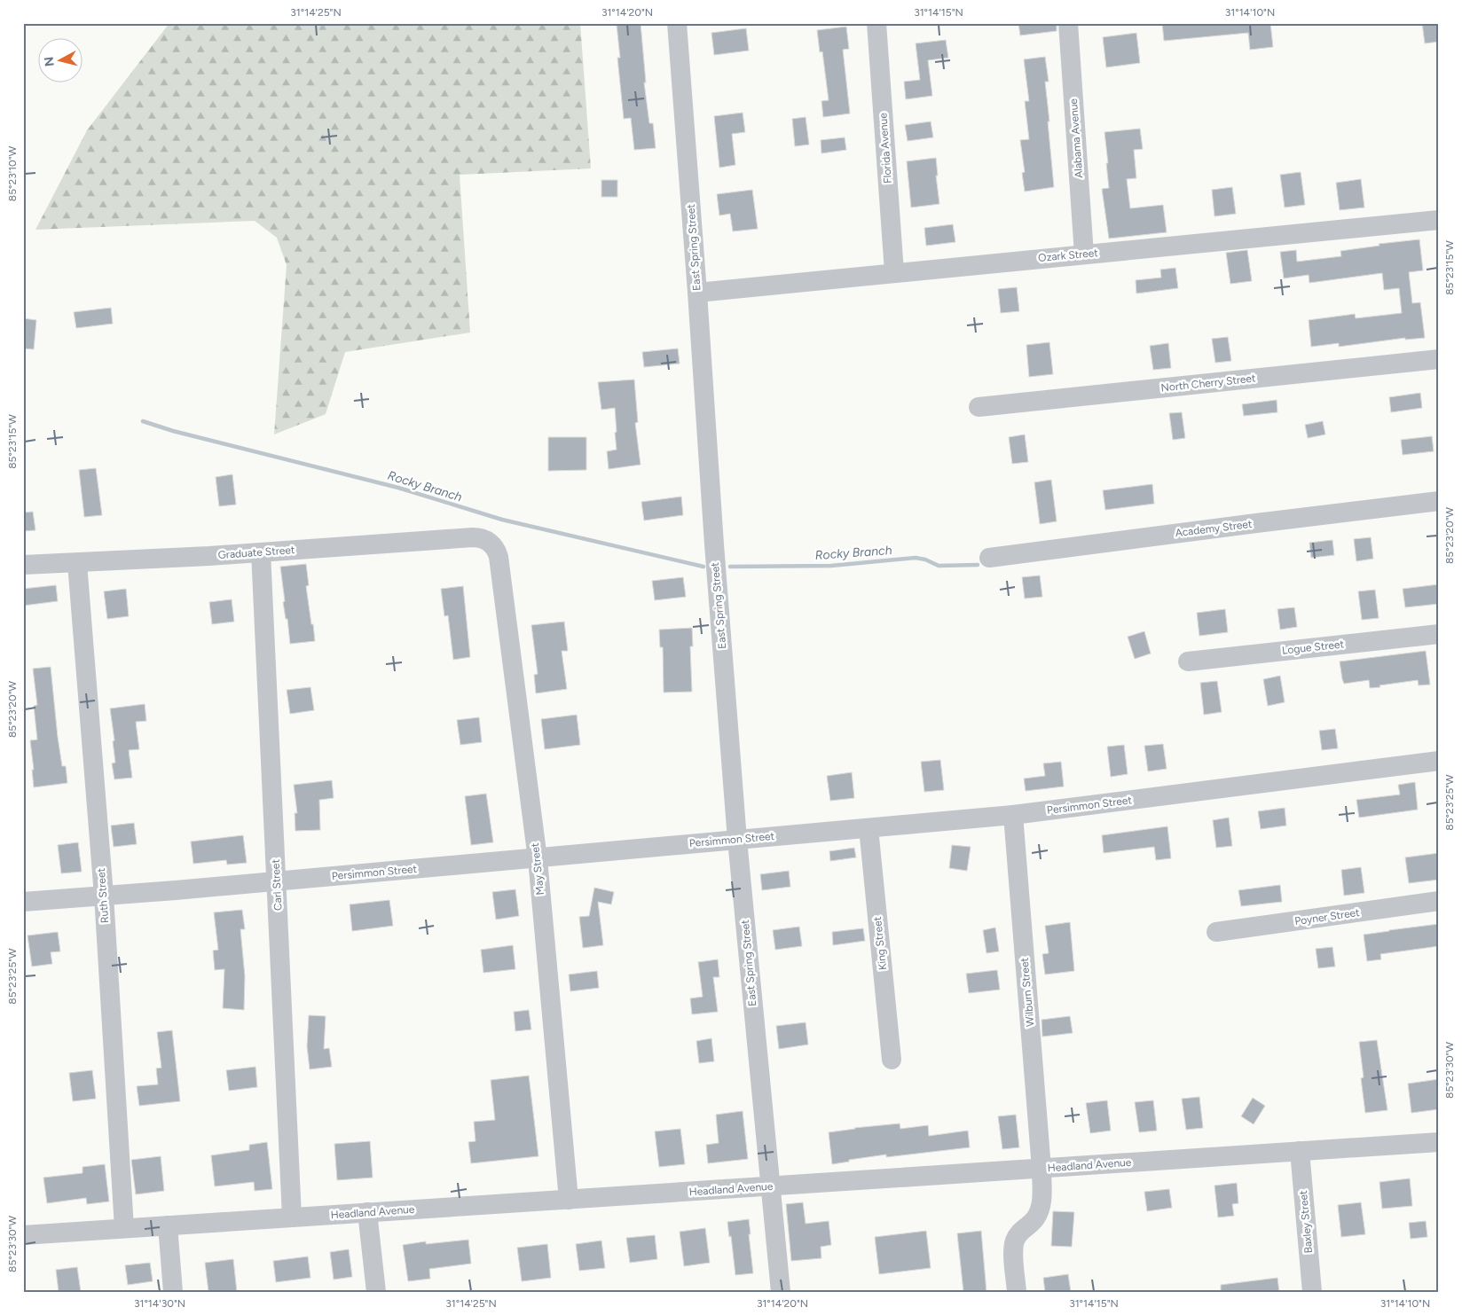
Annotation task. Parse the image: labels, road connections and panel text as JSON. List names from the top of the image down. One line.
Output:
{"streets":{"street":["Alabama Avenue","Florida Avenue","East Spring Street","Ozark Street","North Cherry Street","Academy Street","Graduate Street","Logue Street","Persimmon Street","May Street","Carl Street","Ruth Street","Poyner Street","King Street","Wilburn Street","Headland Avenue","Baxley Street"]},"crossings":[["Alabama Avenue","Ozark Street"],["Florida Avenue","Ozark Street"],["East Spring Street","Ozark Street"],["East Spring Street","Persimmon Street"],["East Spring Street","Headland Avenue"],["Graduate Street","May Street"],["Graduate Street","Carl Street"],["Graduate Street","Ruth Street"],["Persimmon Street","May Street"],["Persimmon Street","Carl Street"],["Persimmon Street","Ruth Street"],["Persimmon Street","King Street"],["Persimmon Street","Wilburn Street"],["May Street","Headland Avenue"],["Carl Street","Headland Avenue"],["Ruth Street","Headland Avenue"],["Wilburn Street","Headland Avenue"],["Headland Avenue","Baxley Street"]],"water":["Rocky Branch"],"north":"left","coordinates":["31°14'25\"N","31°14'20\"N","31°14'15\"N","31°14'10\"N","85°23'10\"W","85°23'15\"W","85°23'20\"W","85°23'25\"W","85°23'30\"W","31°14'30\"N"]}
